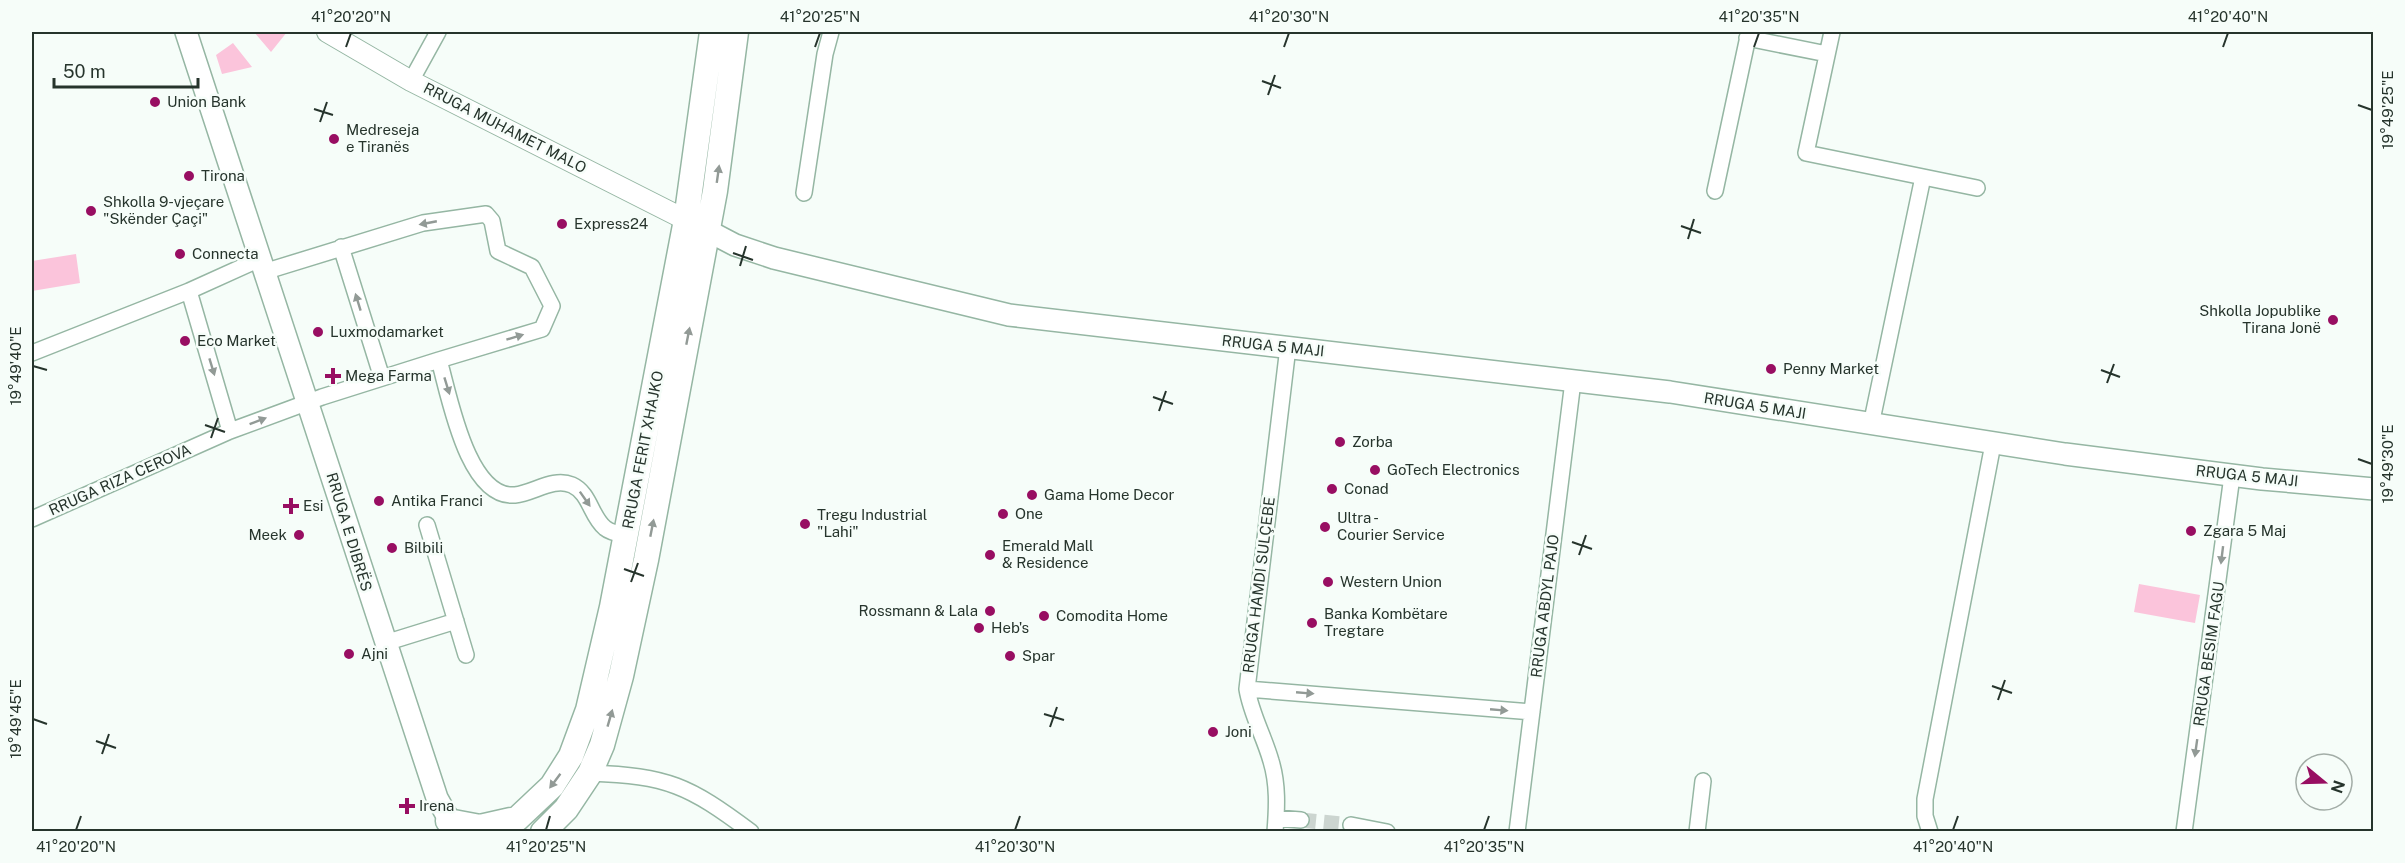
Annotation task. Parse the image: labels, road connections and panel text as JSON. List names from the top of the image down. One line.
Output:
{"streets":{"main road":["RRUGA 5 MAJI","RRUGA FERIT XHAJKO","RRUGA E DIBRËS"],"street":["RRUGA MUHAMET MALO","RRUGA RIZA CEROVA","RRUGA HAMDI SULÇEBE","RRUGA ABDYL PAJO","RRUGA BESIM FAGU"]},"crossings":[["RRUGA MUHAMET MALO","RRUGA 5 MAJI"],["RRUGA MUHAMET MALO","RRUGA FERIT XHAJKO"],["RRUGA 5 MAJI","RRUGA FERIT XHAJKO"],["RRUGA 5 MAJI","RRUGA HAMDI SULÇEBE"],["RRUGA 5 MAJI","RRUGA ABDYL PAJO"],["RRUGA 5 MAJI","RRUGA BESIM FAGU"],["RRUGA RIZA CEROVA","RRUGA E DIBRËS"]],"one_way":["RRUGA BESIM FAGU"],"places":{"other":["Union Bank","Medreseja e Tiranës","Tirona","Shkolla 9-vjeçare \"Skënder Çaçi\"","Express24","Connecta","Shkolla Jopublike Tirana Jonë","Luxmodamarket","Eco Market","Penny Market","Zorba","GoTech Electronics","Conad","Gama Home Decor","Antika Franci","One","Tregu Industrial \"Lahi\"","Ultra - Courier Service","Zgara 5 Maj","Meek","Bilbili","Emerald Mall & Residence","Western Union","Rossmann & Lala","Comodita Home","Banka Kombëtare Tregtare","Heb's","Ajni","Spar","Joni"],"health":["Mega Farma","Esi","Irena"]},"scale_bar":"50 m","north":"right","coordinates":["41°20'20\"N","41°20'25\"N","41°20'30\"N","41°20'35\"N","41°20'40\"N","19°49'25\"E","19°49'40\"E","19°49'30\"E","19°49'45\"E"]}
